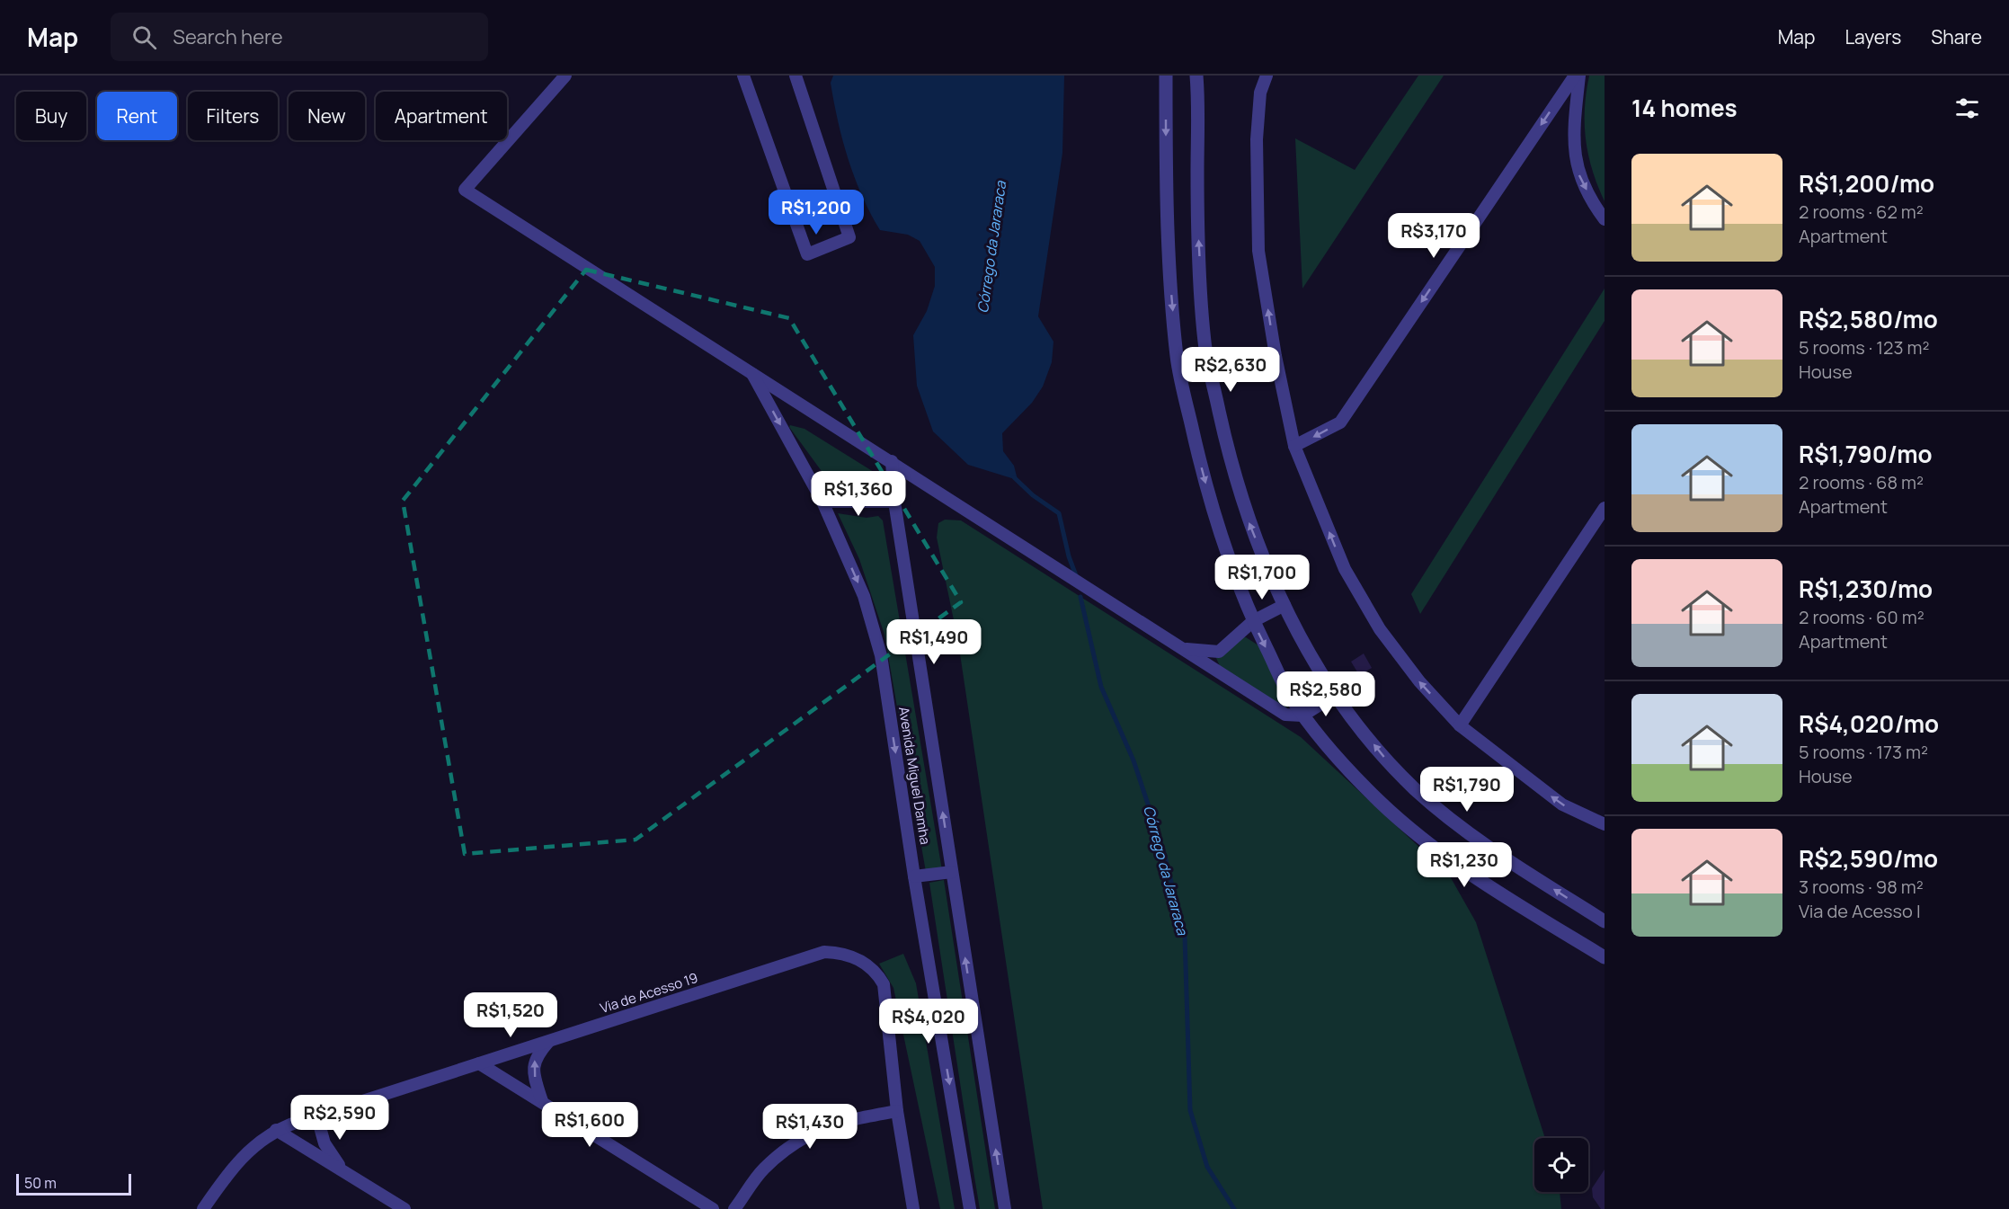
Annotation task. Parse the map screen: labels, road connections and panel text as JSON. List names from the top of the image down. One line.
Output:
{"streets":{"street":["Avenida Miguel Damha","Via de Acesso 19"]},"water":["Córrego da Jararaca"],"scale_bar":"50 m","page":{"header":"Map","search":"Search here","nav":["Map","Layers","Share"],"heading":"14 homes","chip":["Buy","Rent","Filters","New","Apartment"],"list":[{"name":"R$1,200/mo","note":"2 rooms · 62 m² · Apartment"},{"name":"R$2,580/mo","note":"5 rooms · 123 m² · House"},{"name":"R$1,790/mo","note":"2 rooms · 68 m² · Apartment"},{"name":"R$1,230/mo","note":"2 rooms · 60 m² · Apartment"},{"name":"R$4,020/mo","note":"5 rooms · 173 m² · House"},{"name":"R$2,590/mo","note":"3 rooms · 98 m² · Via de Acesso I"}],"price":["R$1,200","R$3,170","R$2,630","R$1,360","R$1,700","R$1,490","R$2,580","R$1,790","R$1,230","R$1,520","R$4,020","R$2,590","R$1,600","R$1,430"],"scale":"50 m"}}
